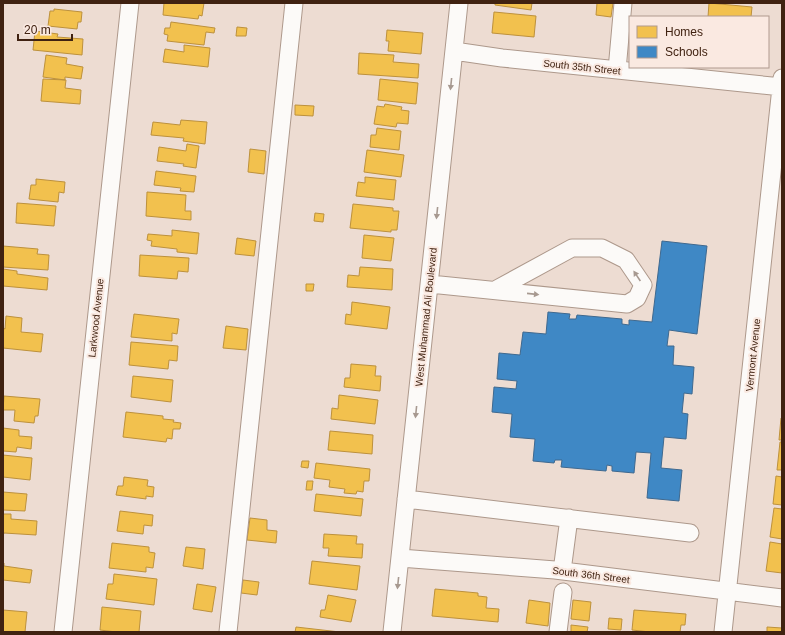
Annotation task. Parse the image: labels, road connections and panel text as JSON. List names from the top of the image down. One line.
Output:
{"streets":{"street":["South 35th Street","West Muhammad Ali Boulevard","Larkwood Avenue","Vermont Avenue","South 36th Street"]},"crossings":[["South 35th Street","West Muhammad Ali Boulevard"],["South 35th Street","Vermont Avenue"],["West Muhammad Ali Boulevard","South 36th Street"],["Vermont Avenue","South 36th Street"]],"one_way":["West Muhammad Ali Boulevard"],"legend":["Homes","Schools"],"scale_bar":"20 m"}
